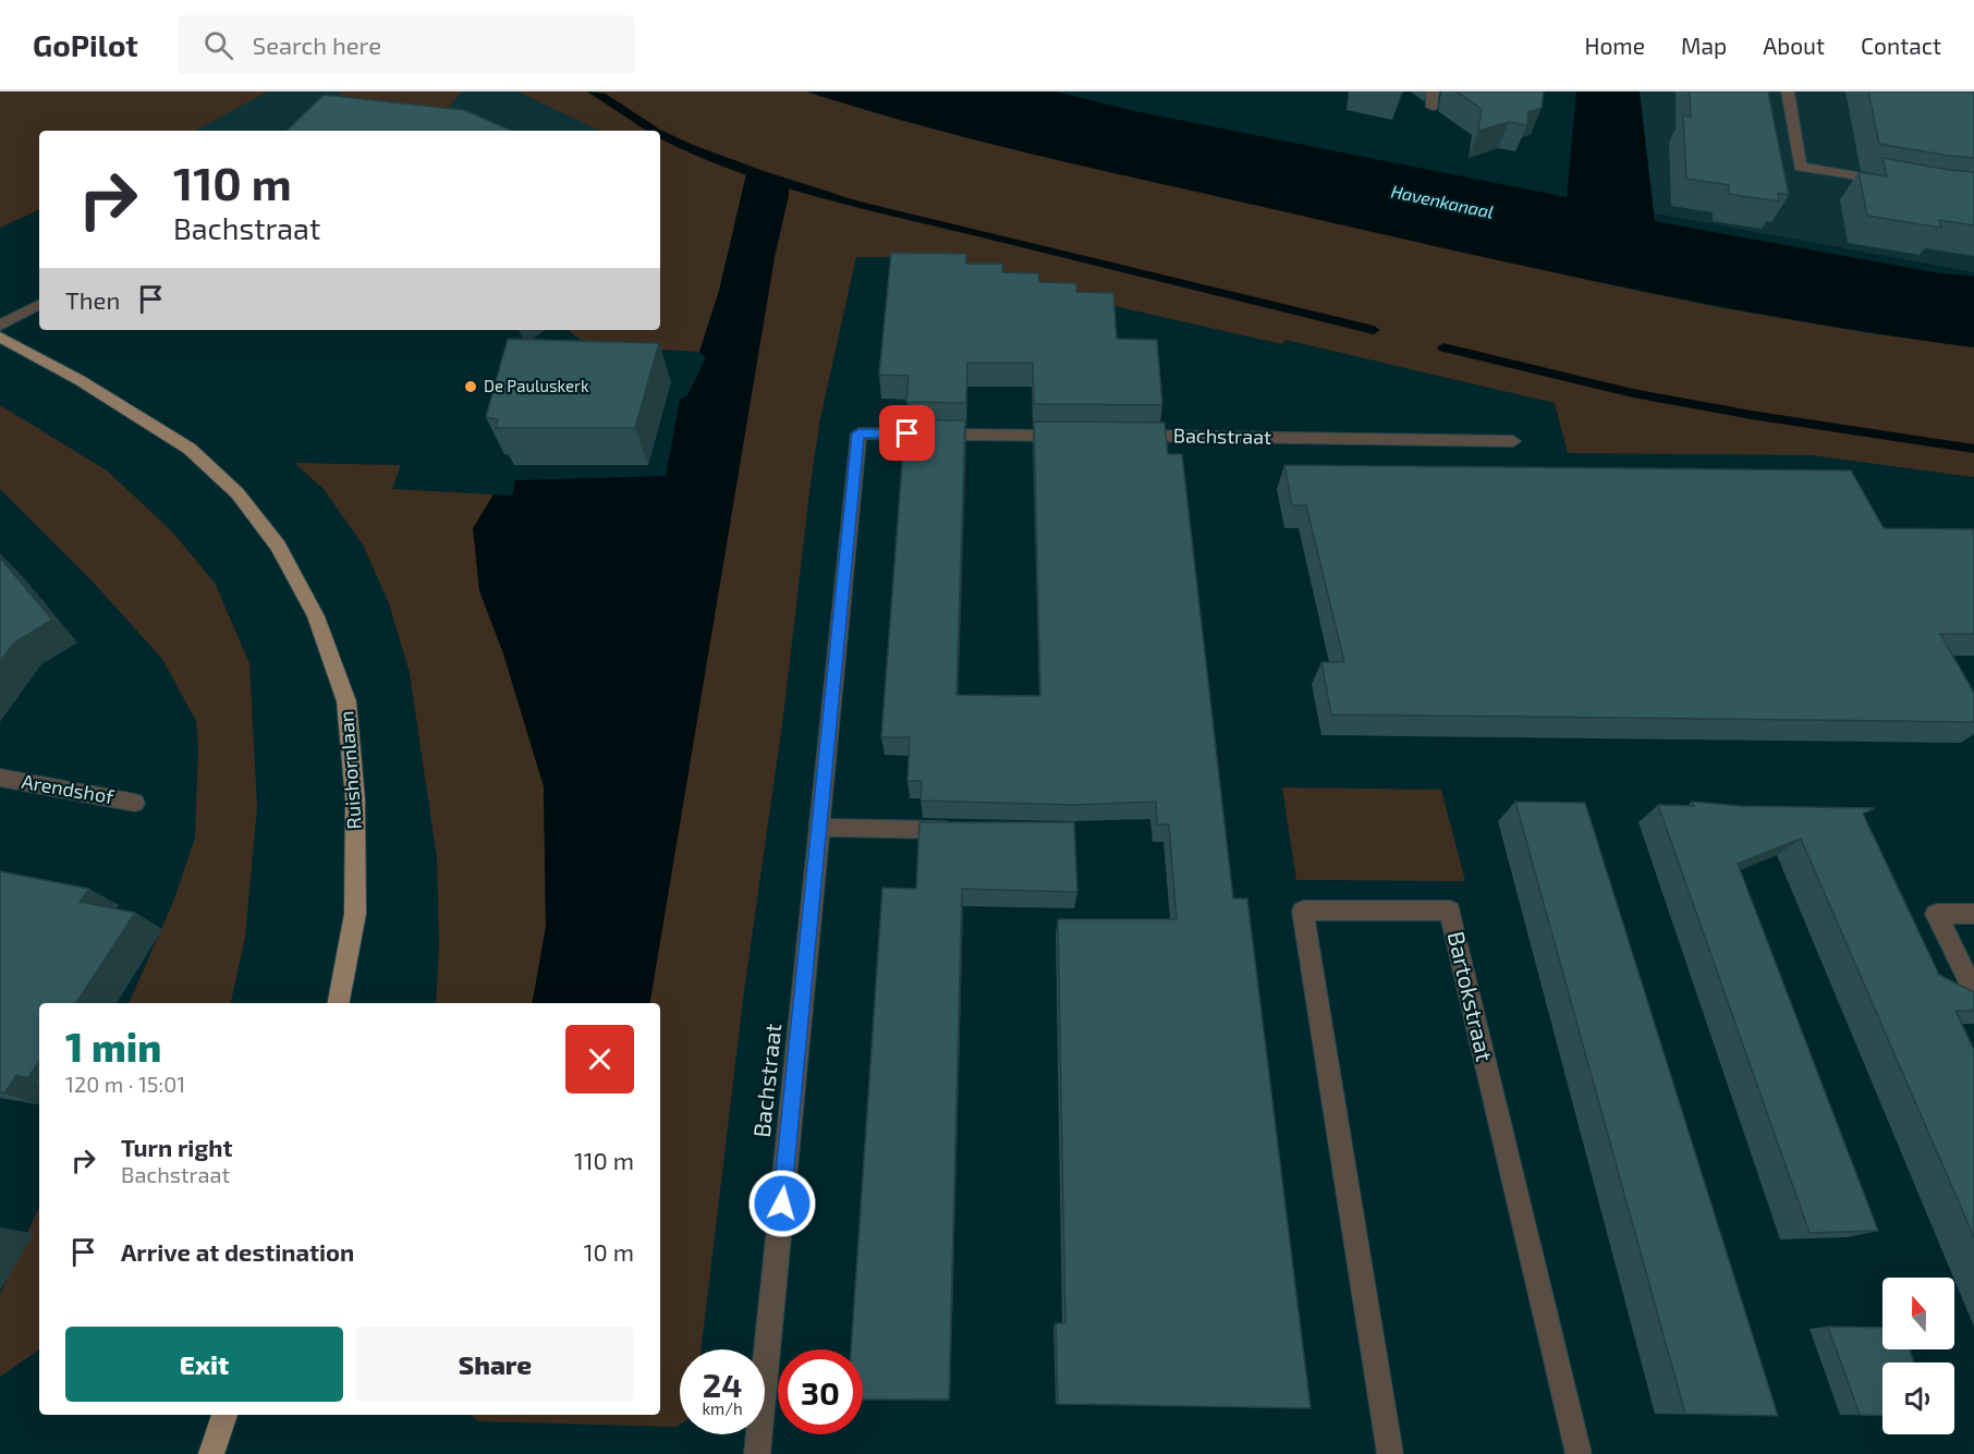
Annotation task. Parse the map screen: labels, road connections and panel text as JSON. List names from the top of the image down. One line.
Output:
{"streets":{"main road":["Ruishornlaan"],"street":["Bachstraat","Arendshof","Bartokstraat"]},"water":["Havenkanaal"],"places":["De Pauluskerk"],"north":"top","page":{"header":"GoPilot","search":"Search here","nav":["Home","Map","About","Contact"],"turn":["110 m","Bachstraat"],"then":"Then","heading":["1 min","120 m · 15:01"],"list":[{"name":"Turn right","note":"Bachstraat","value":"110 m"},{"name":"Arrive at destination","value":"10 m"}],"buttons":["Exit","Share"],"speed":"24 km/h","limit":"30"}}
